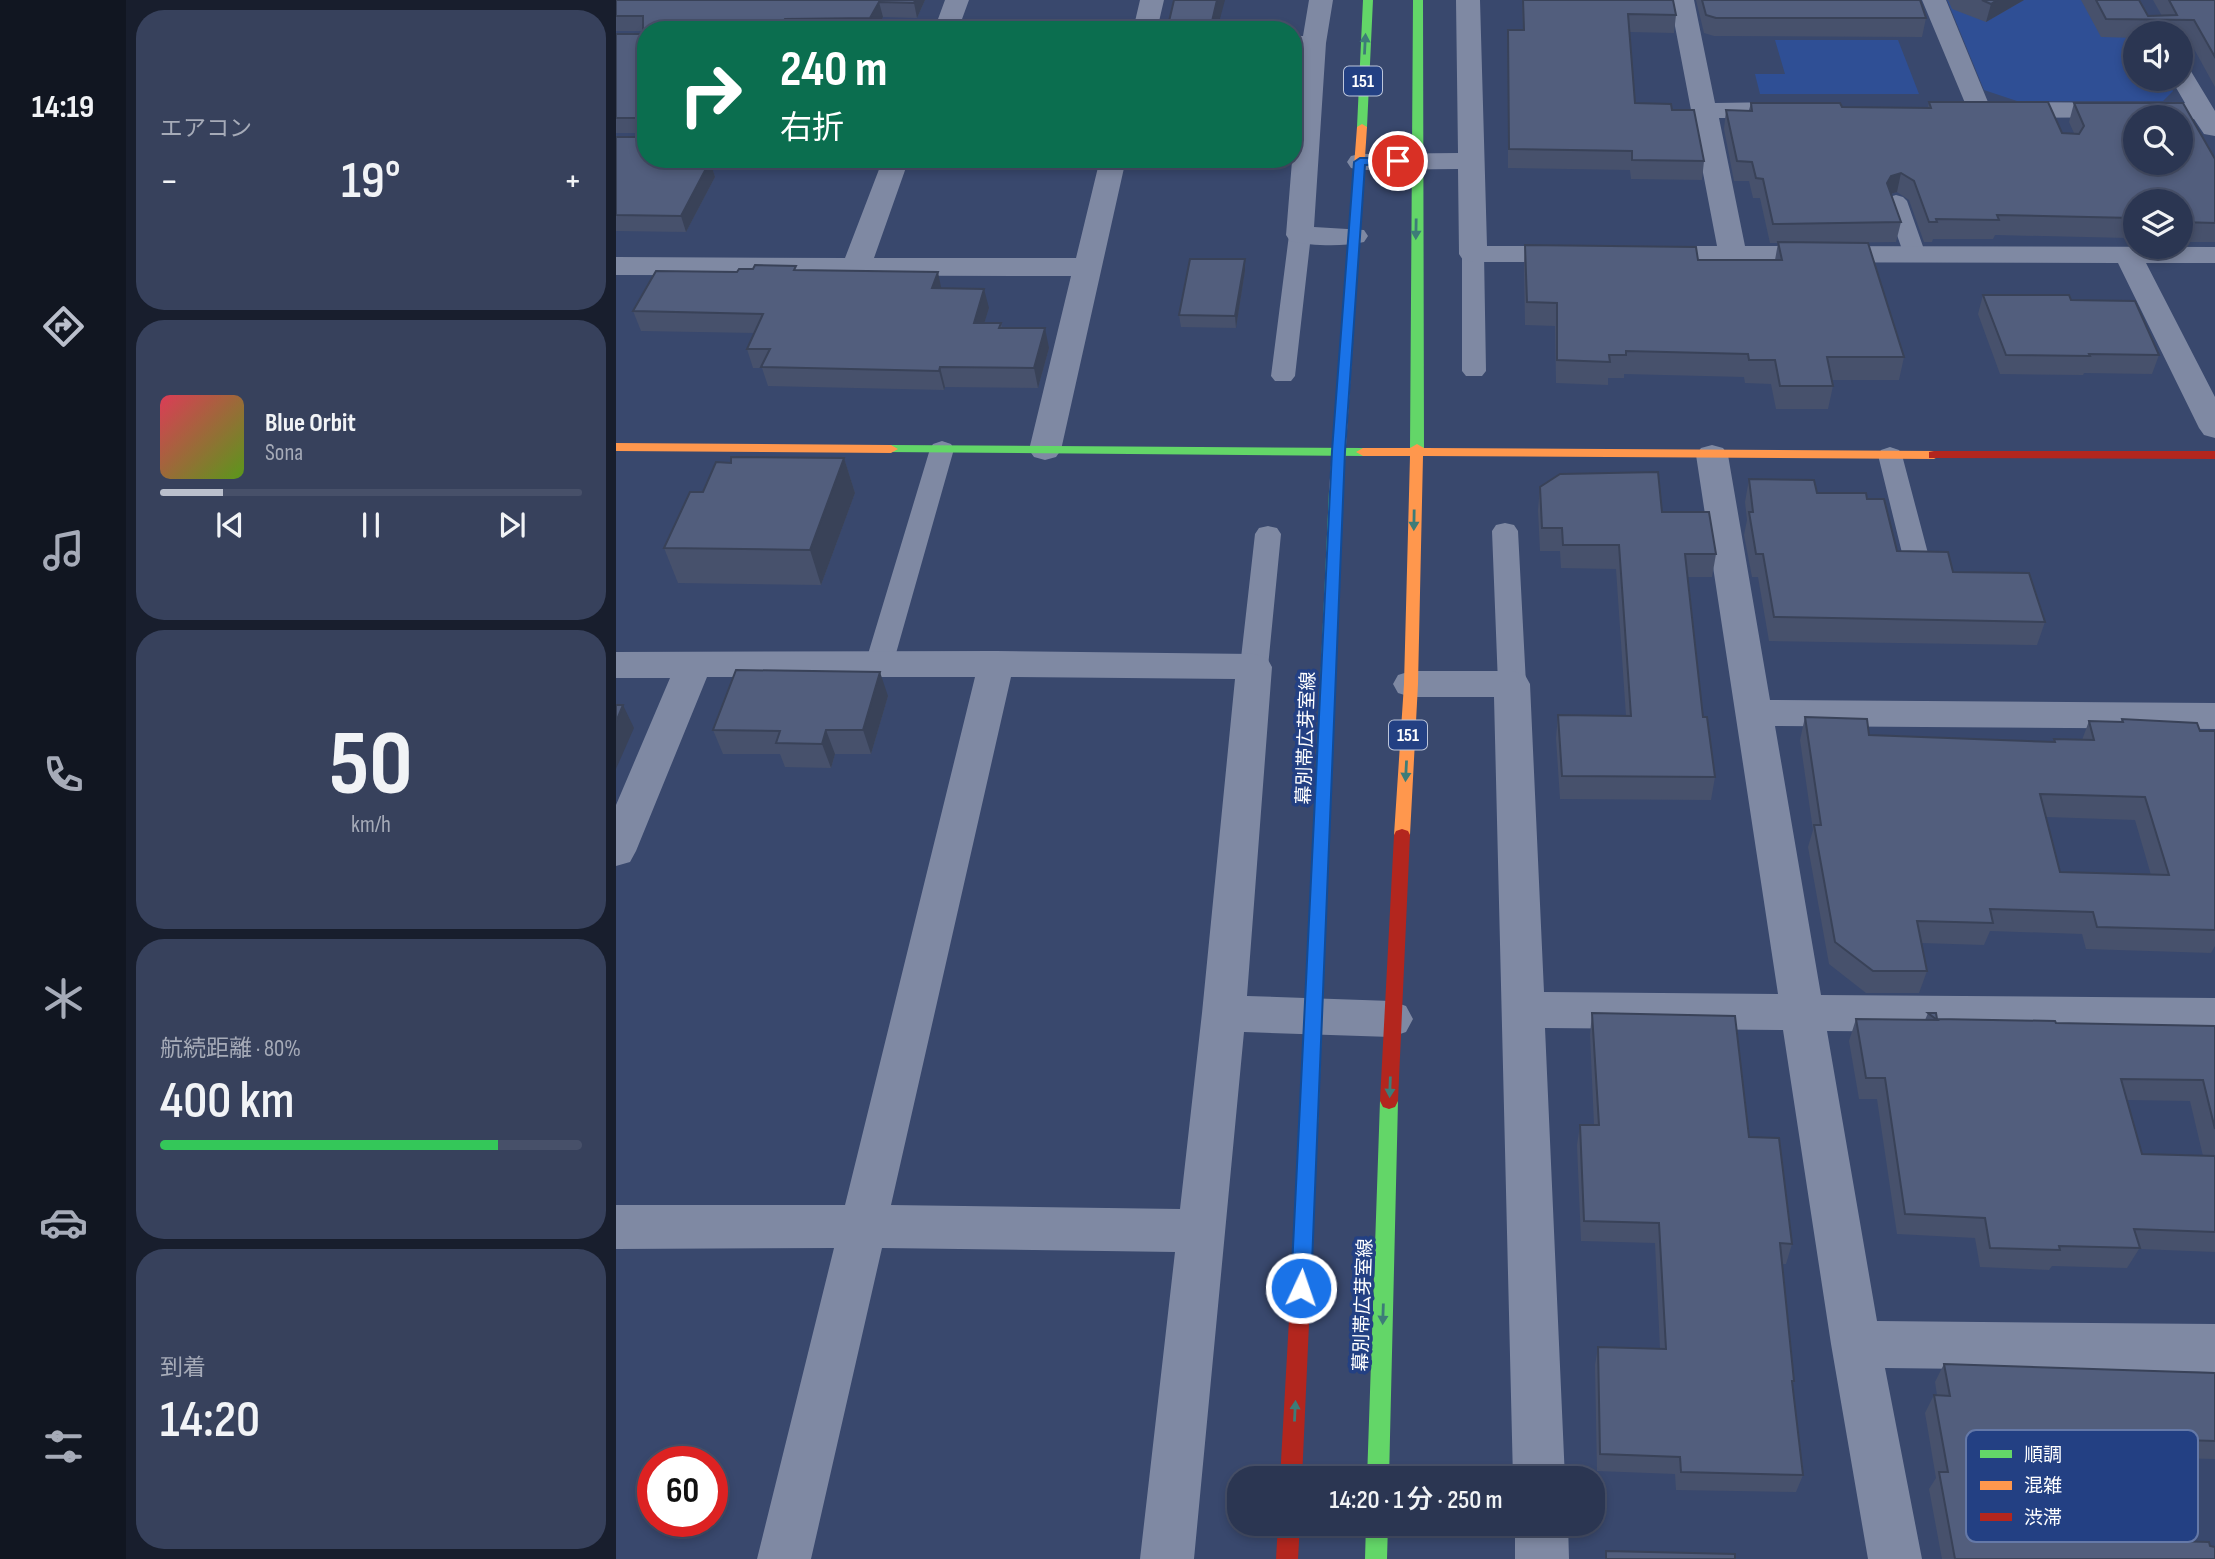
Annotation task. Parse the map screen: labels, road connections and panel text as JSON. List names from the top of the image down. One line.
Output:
{"streets":{"main road":["151","幕別帯広芽室線"]},"legend":["順調","混雑","渋滞"],"page":{"tabs":"14:19","tile":["エアコン",["50","km/h"],["航続距離 · 80%","400 km"],["到着","14:20"]],"turn":["240 m","右折"],"heat":["−","19°","+"],"song":["Blue Orbit","Sona"],"limit":"60","trip":"14:20 · 1 分 · 250 m"}}
